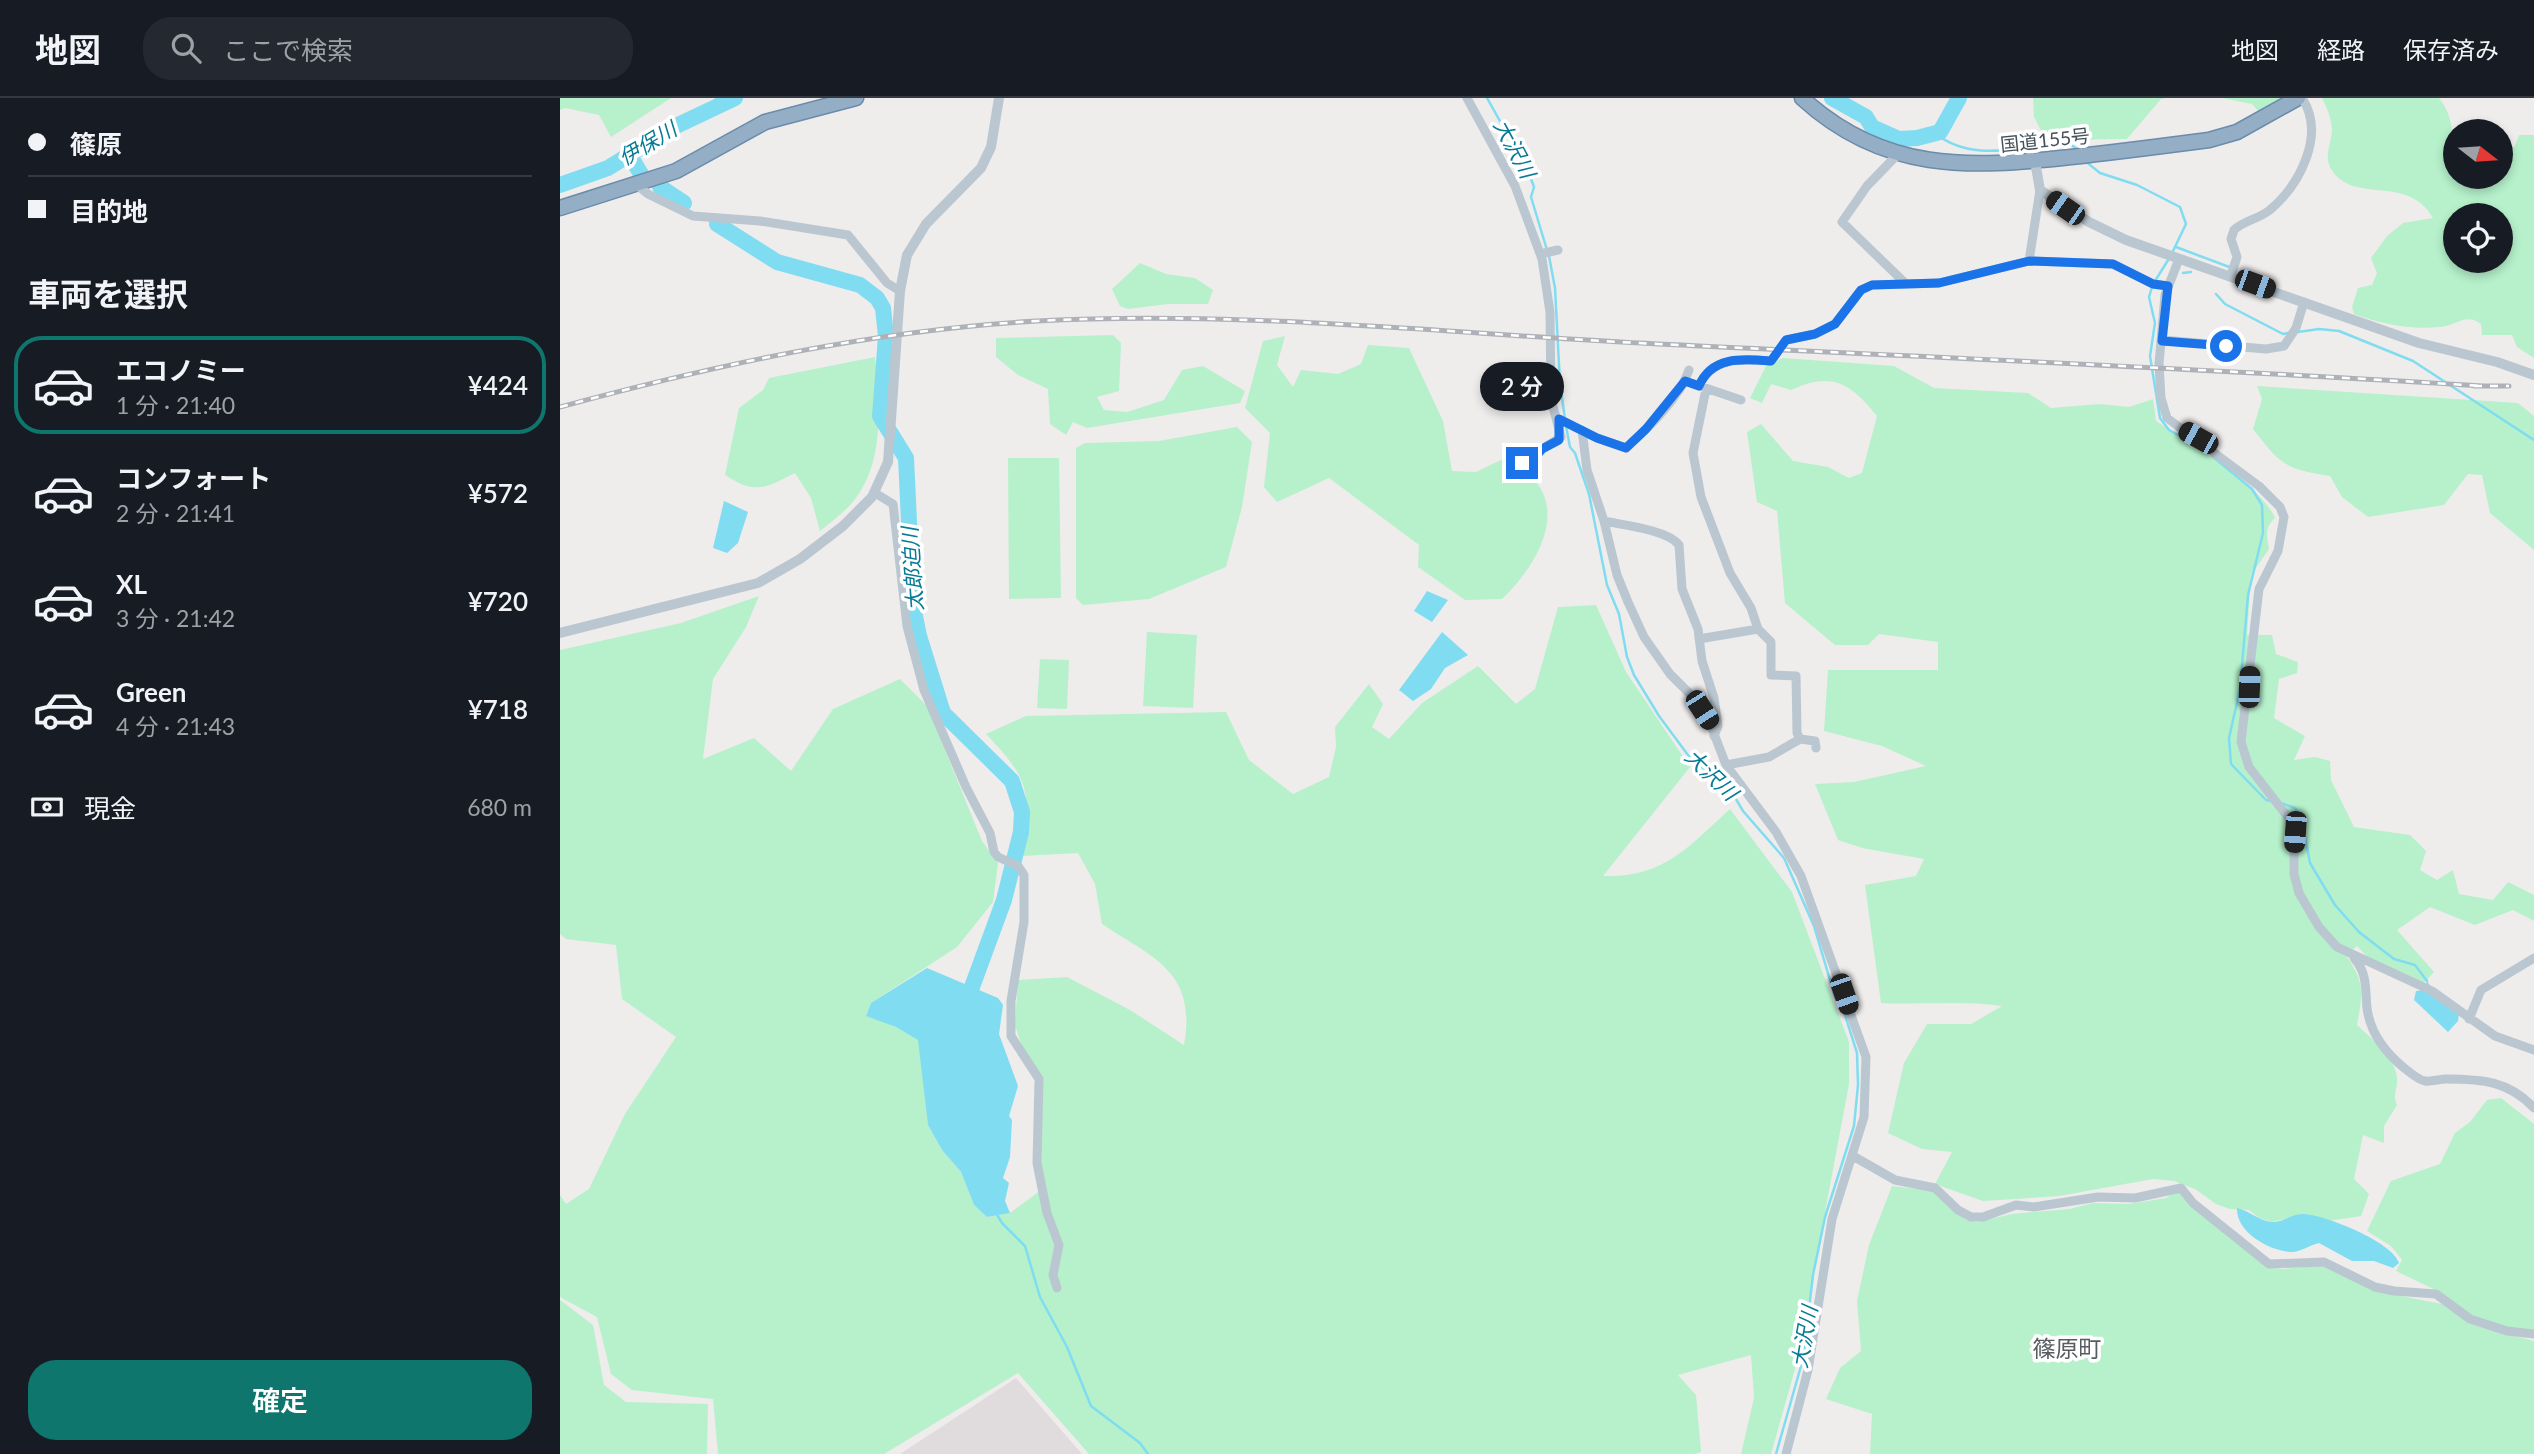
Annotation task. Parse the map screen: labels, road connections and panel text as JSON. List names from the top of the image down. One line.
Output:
{"streets":{"highway":["国道155号"]},"districts":["篠原町"],"water":["伊保川","大沢川","太郎迫川"],"north":"right","page":{"header":"地図","search":"ここで検索","nav":["地図","経路","保存済み"],"banner":["篠原","目的地"],"heading":"車両を選択","list":[{"name":"エコノミー","note":"1 分 · 21:40","value":"¥424"},{"name":"コンフォート","note":"2 分 · 21:41","value":"¥572"},{"name":"XL","note":"3 分 · 21:42","value":"¥720"},{"name":"Green","note":"4 分 · 21:43","value":"¥718"}],"bubble":"2 分","pay":["現金","680 m"],"buttons":"確定"}}
